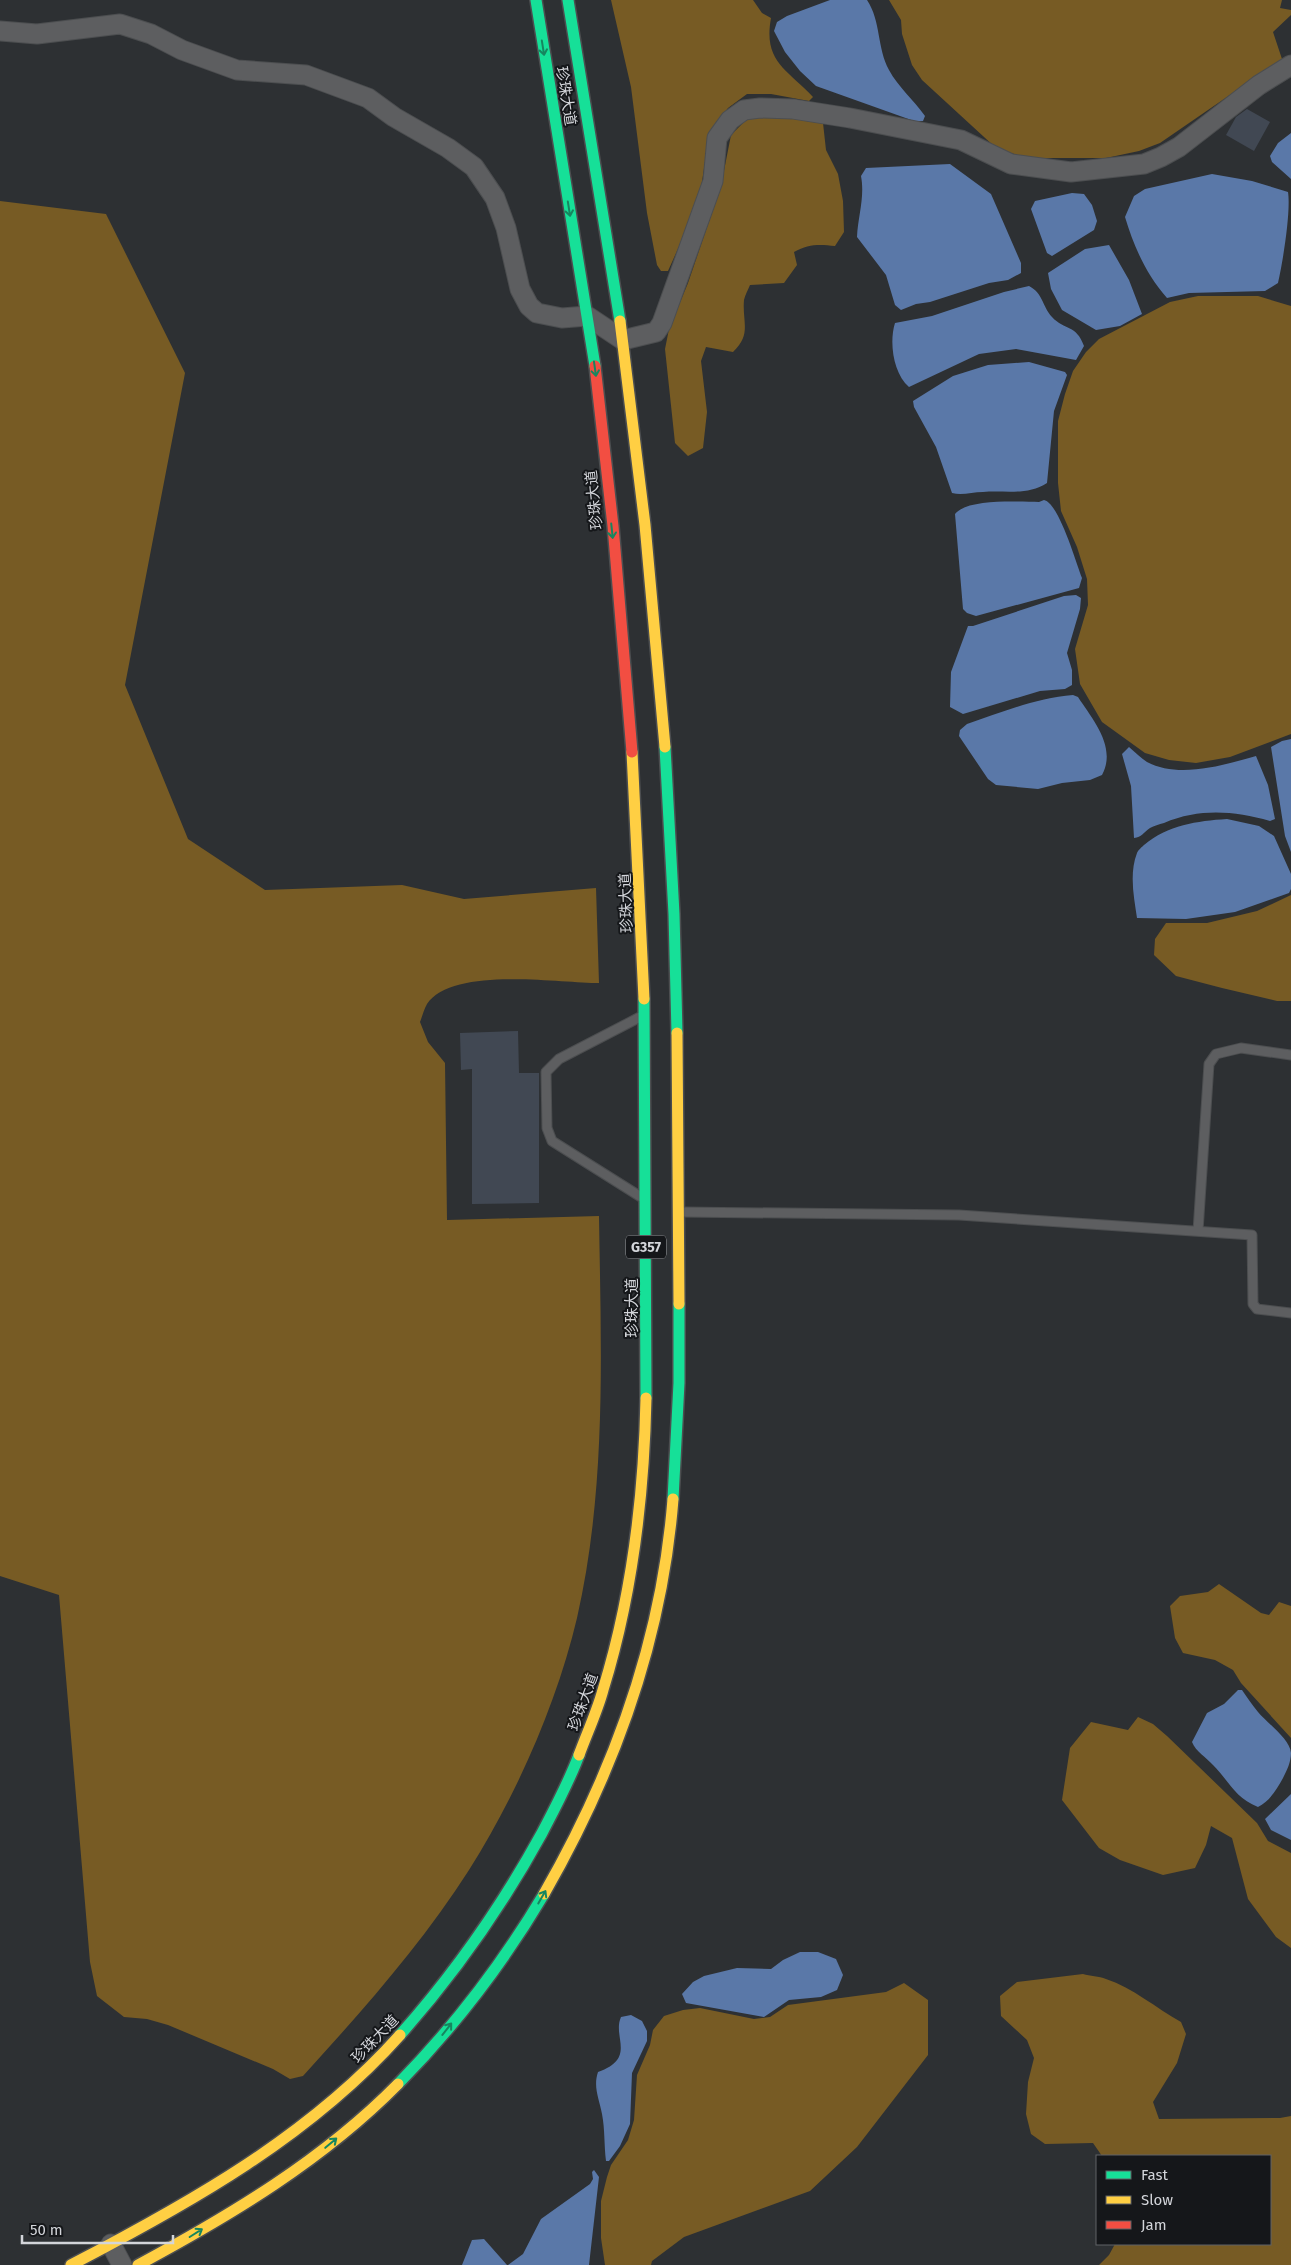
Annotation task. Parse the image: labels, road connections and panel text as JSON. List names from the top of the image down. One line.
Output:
{"streets":{"highway":["珍珠大道","G357"]},"legend":["Fast","Slow","Jam"],"scale_bar":"50 m"}
